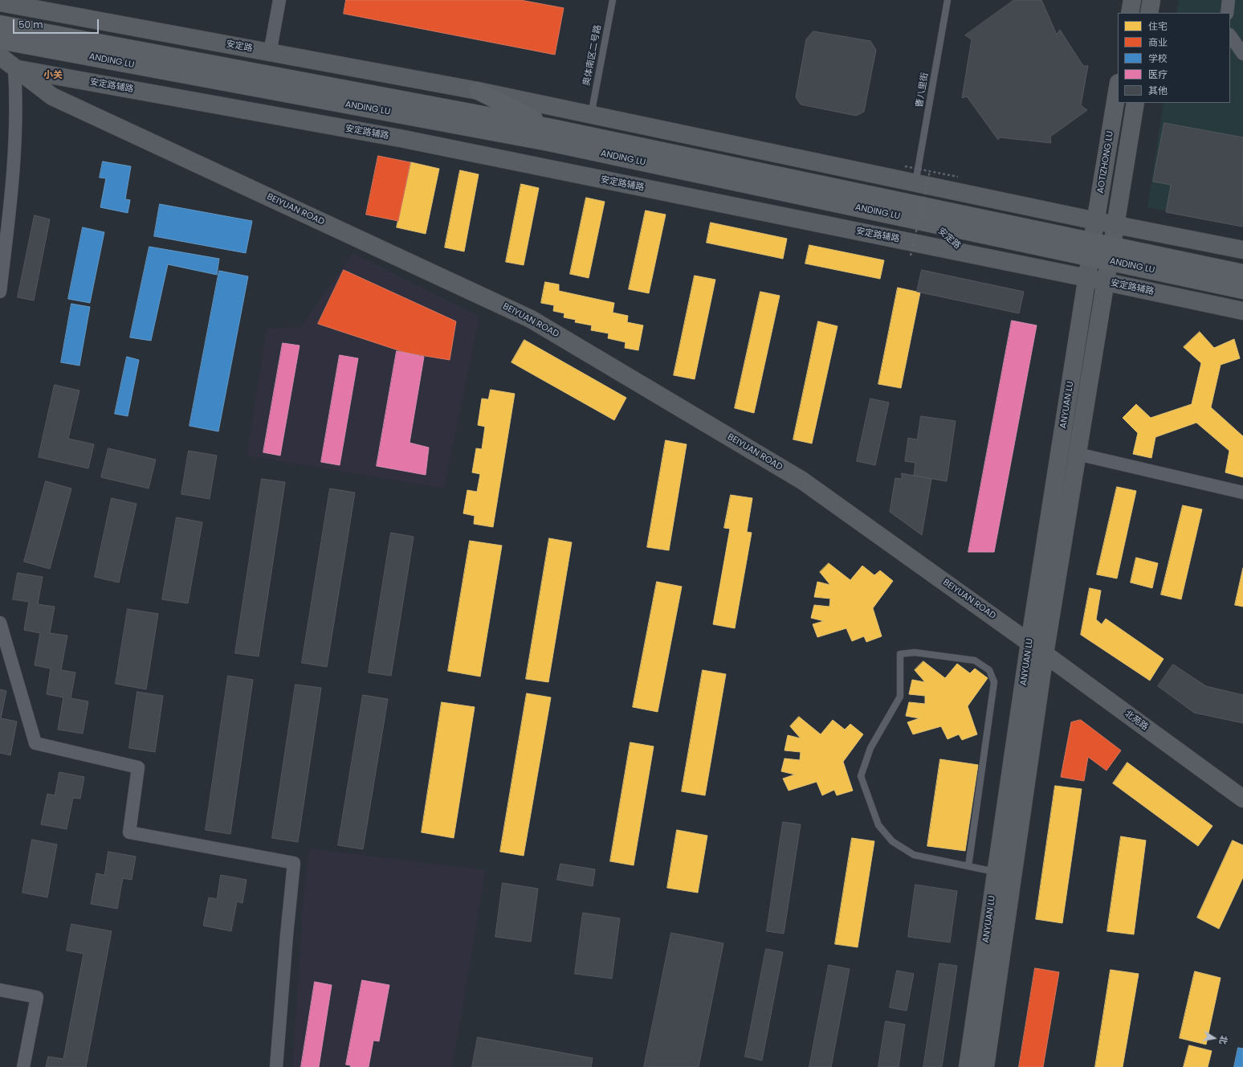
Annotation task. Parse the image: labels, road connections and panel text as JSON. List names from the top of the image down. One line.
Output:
{"streets":{"main road":["ANDING LU"],"street":["安定路","安定路辅路","AOTIZHONG LU","BEIYUAN ROAD","ANYUAN LU","北苑路"],"lane":["奥体南区二号路","曹八里街"]},"crossings":[["安定路","ANDING LU"],["安定路","安定路辅路"],["ANDING LU","AOTIZHONG LU"],["ANDING LU","ANYUAN LU"],["安定路辅路","BEIYUAN ROAD"],["安定路辅路","ANYUAN LU"],["AOTIZHONG LU","ANYUAN LU"],["BEIYUAN ROAD","ANYUAN LU"],["BEIYUAN ROAD","北苑路"],["ANYUAN LU","北苑路"]],"districts":["小关"],"legend":["住宅","商业","学校","医疗","其他"],"scale_bar":"50 m","north":"right"}
